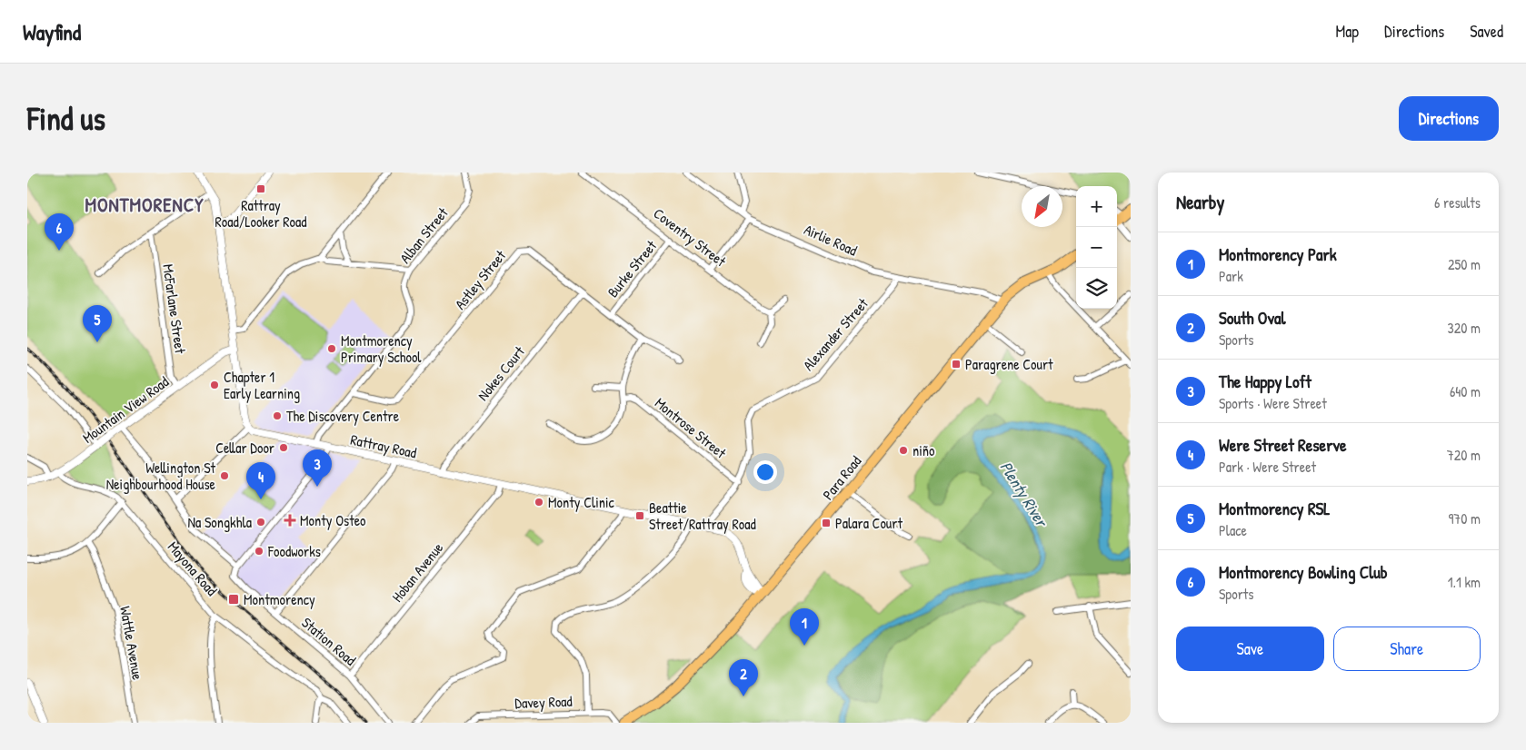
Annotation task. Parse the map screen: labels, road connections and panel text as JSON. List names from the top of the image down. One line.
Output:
{"streets":{"main road":["Para Road"],"street":["Alban Street","Coventry Street","Airlie Road","Burke Street","Astley Street","McFarlane Street","Alexander Street","Nokes Court","Mountain View Road","Montrose Street","Rattray Road","Mayona Road","Hoban Avenue","Station Road","Wattle Avenue","Davey Road"]},"crossings":[["Alban Street","Astley Street"],["Alban Street","Rattray Road"],["Coventry Street","Burke Street"],["Airlie Road","Alexander Street"],["Airlie Road","Para Road"],["Burke Street","Astley Street"],["Astley Street","Nokes Court"],["McFarlane Street","Mountain View Road"],["Alexander Street","Montrose Street"],["Alexander Street","Rattray Road"],["Nokes Court","Rattray Road"],["Mountain View Road","Mayona Road"],["Rattray Road","Para Road"],["Rattray Road","Hoban Avenue"],["Hoban Avenue","Station Road"]],"districts":["MONTMORENCY"],"water":["Plenty River"],"places":{"transit":["Rattray Road/Looker Road","Paragrene Court","Beattie Street/Rattray Road","Palara Court","Montmorency"],"other":["Montmorency Primary School","Chapter 1 Early Learning","The Discovery Centre","Cellar Door","niño","Wellington St Neighbourhood House","Monty Clinic","Na Songkhla","Foodworks"],"health":["Monty Osteo"]},"north":"bottom left","page":{"header":"Wayfind","nav":["Map","Directions","Saved"],"buttons":["Directions",["Save","Share"]],"title":"Find us","heading":["Nearby","6 results"],"map_buttons":["+","−"],"pins":["6","5","3","4","1","2"],"list":[{"mark":"1","name":"Montmorency Park","note":"Park","value":"250 m"},{"mark":"2","name":"South Oval","note":"Sports","value":"320 m"},{"mark":"3","name":"The Happy Loft","note":"Sports · Were Street","value":"640 m"},{"mark":"4","name":"Were Street Reserve","note":"Park · Were Street","value":"720 m"},{"mark":"5","name":"Montmorency RSL","note":"Place","value":"970 m"},{"mark":"6","name":"Montmorency Bowling Club","note":"Sports","value":"1.1 km"}]}}
